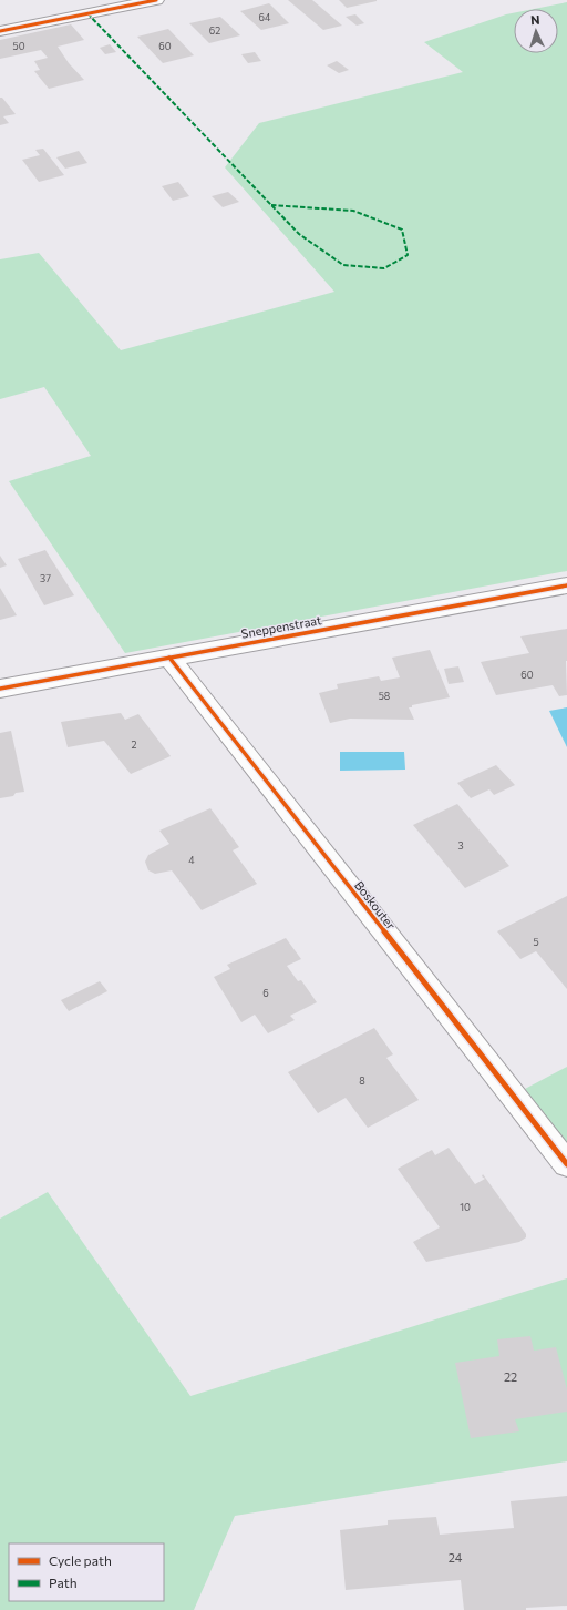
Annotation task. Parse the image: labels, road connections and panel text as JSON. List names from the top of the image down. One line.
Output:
{"streets":{"street":["Sneppenstraat","Boskouter"]},"crossings":[["Sneppenstraat","Boskouter"]],"house_numbers":["64","62","50","60","37","60","58","2","3","4","5","6","8","10","22","24"],"legend":["Cycle path","Path"],"north":"top"}
